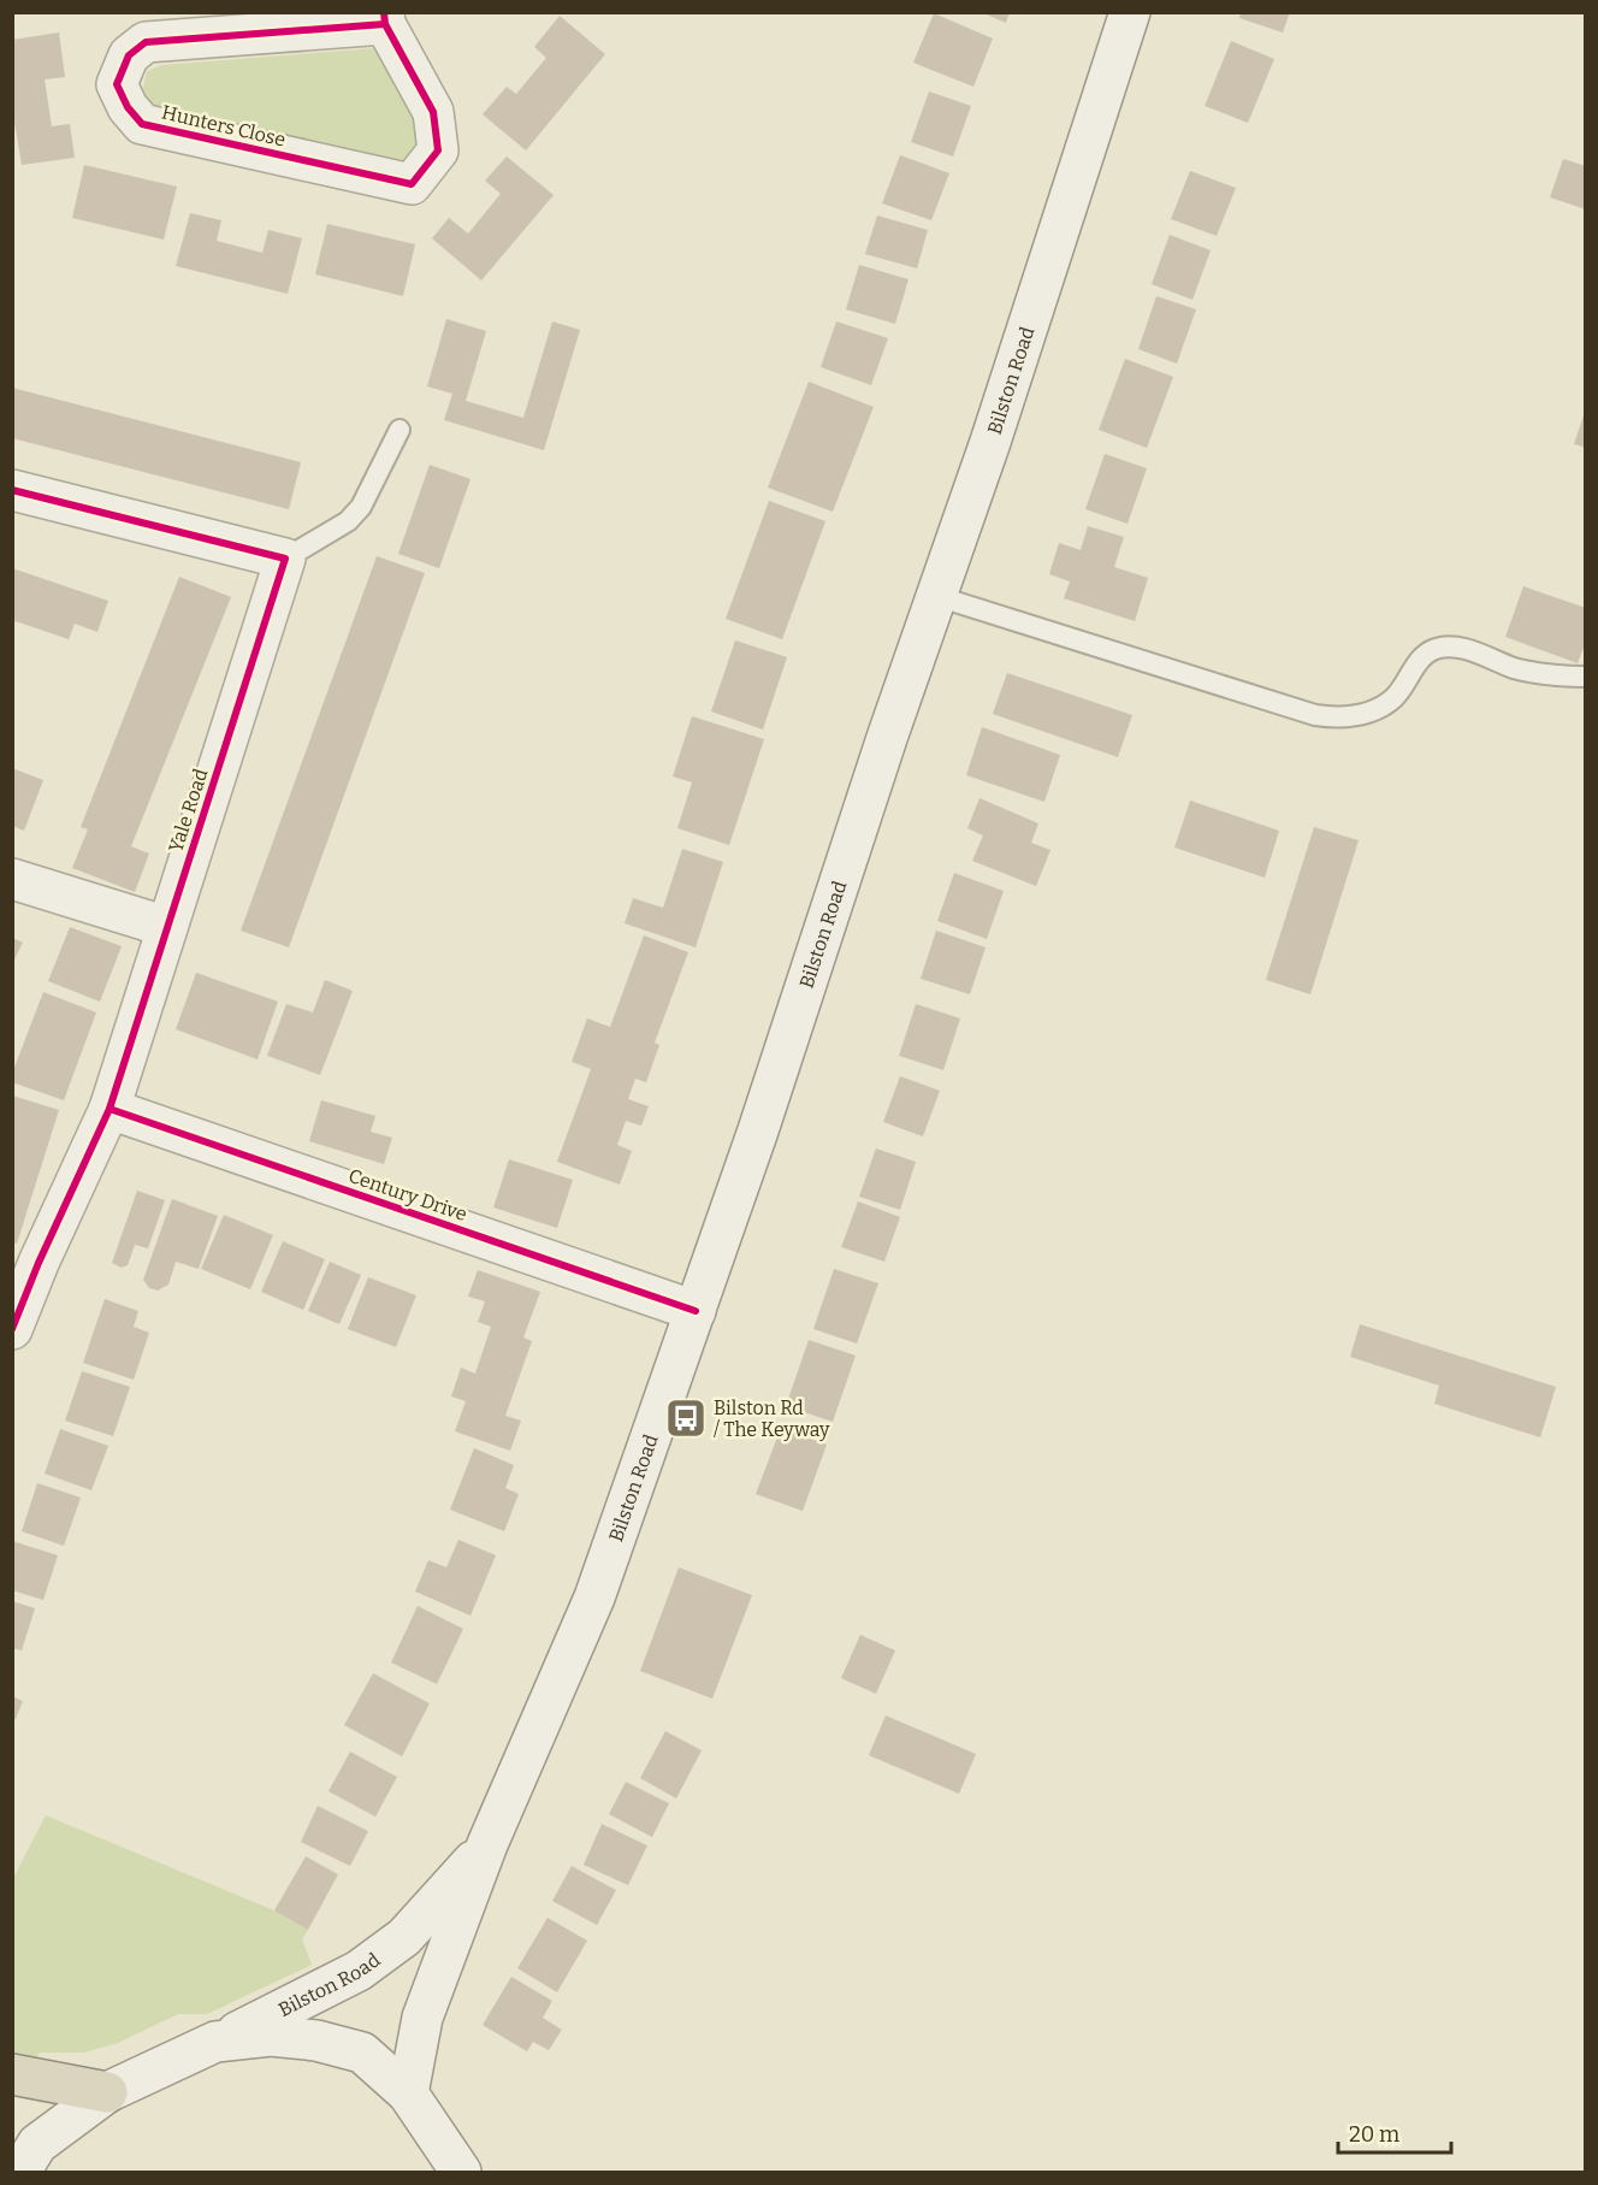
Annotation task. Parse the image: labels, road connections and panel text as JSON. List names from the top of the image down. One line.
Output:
{"streets":{"main road":["Hunters Close","Bilston Road","Yale Road","Century Drive"]},"crossings":[["Bilston Road","Century Drive"],["Yale Road","Century Drive"]],"places":{"bus stop":["Bilston Rd / The Keyway"]},"scale_bar":"20 m"}
